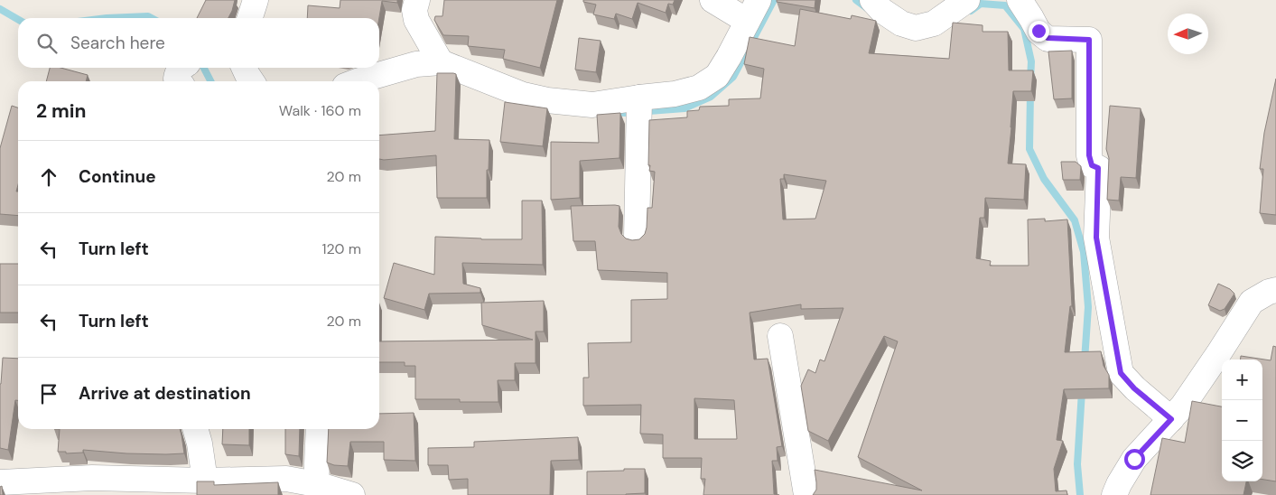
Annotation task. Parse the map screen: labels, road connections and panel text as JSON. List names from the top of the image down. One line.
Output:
{"north":"left","page":{"search":"Search here","heading":["2 min","Walk · 160 m"],"list":[["Continue","20 m"],["Turn left","120 m"],["Turn left","20 m"],"Arrive at destination"],"map_buttons":["+","−"]}}
